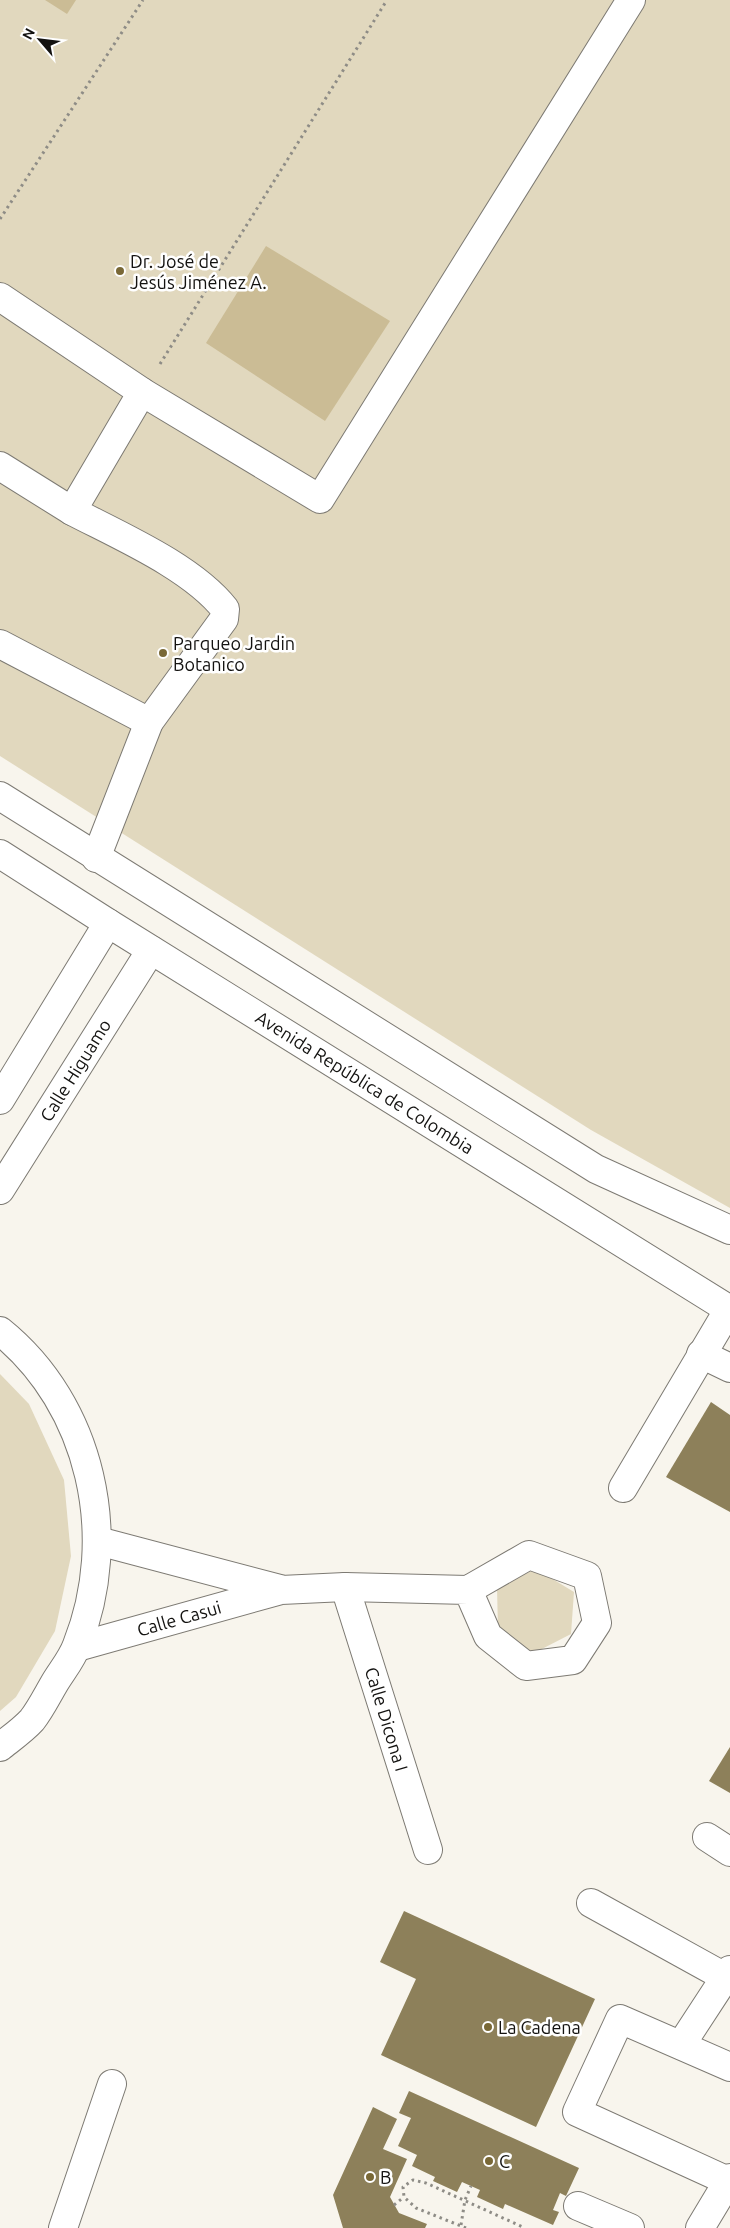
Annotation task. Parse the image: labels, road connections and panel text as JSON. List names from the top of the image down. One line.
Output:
{"streets":{"street":["Calle Higuamo","Avenida República de Colombia","Calle Casui","Calle Dicona I"]},"crossings":[["Calle Higuamo","Avenida República de Colombia"],["Calle Casui","Calle Dicona I"]],"places":["Dr. José de Jesús Jiménez A.","Parqueo Jardin Botanico","La Cadena","C","B"],"north":"top left"}
